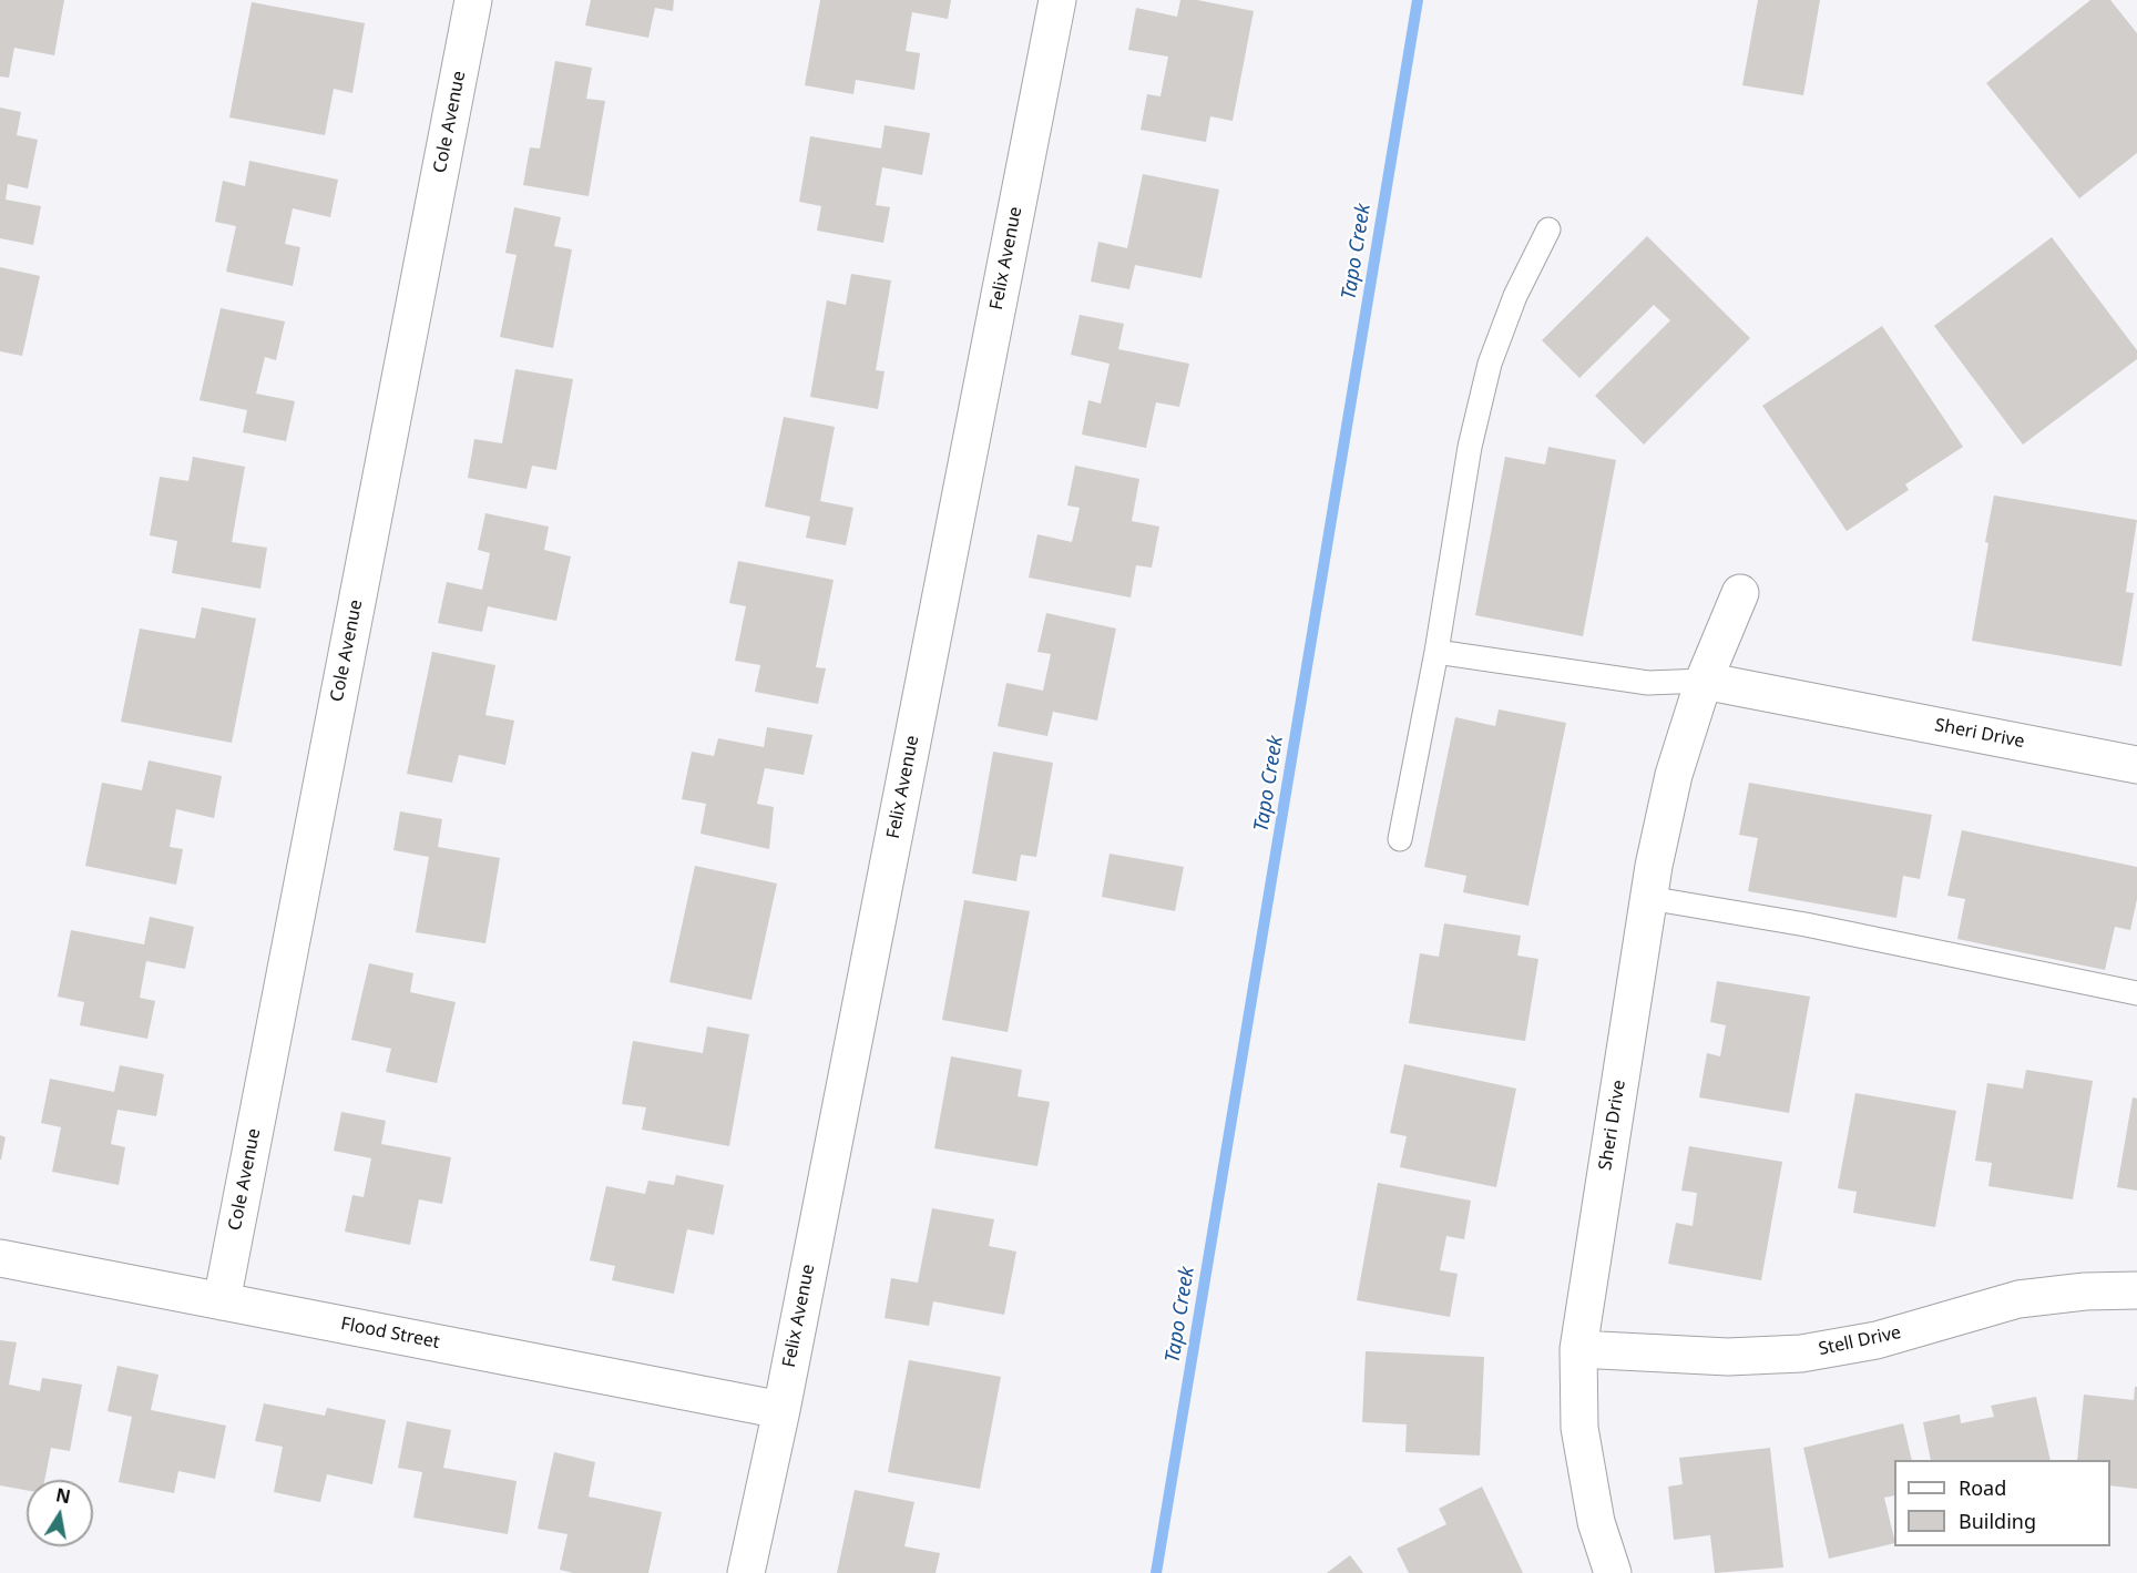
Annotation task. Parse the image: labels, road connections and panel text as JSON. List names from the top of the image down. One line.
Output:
{"streets":{"street":["Cole Avenue","Felix Avenue","Sheri Drive","Flood Street","Stell Drive"]},"crossings":[["Cole Avenue","Flood Street"],["Felix Avenue","Flood Street"],["Sheri Drive","Stell Drive"]],"water":["Tapo Creek"],"legend":["Road","Building"],"north":"top"}
